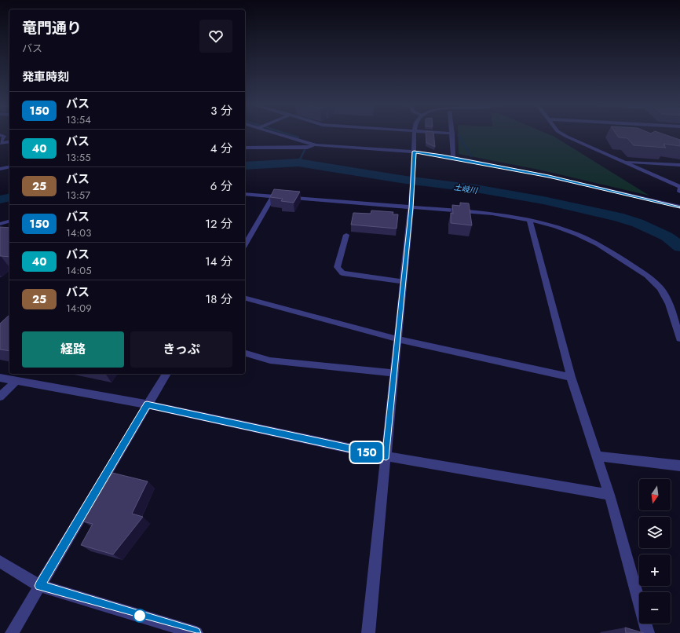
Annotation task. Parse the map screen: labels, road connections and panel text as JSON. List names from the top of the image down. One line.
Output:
{"water":["土岐川"],"lines":["bus line 150"],"north":"bottom","page":{"on_map":"150","heading":[["竜門通り","バス"],"発車時刻"],"list":[{"mark":"150","name":"バス","note":"13:54","value":"3 分"},{"mark":"40","name":"バス","note":"13:55","value":"4 分"},{"mark":"25","name":"バス","note":"13:57","value":"6 分"},{"mark":"150","name":"バス","note":"14:03","value":"12 分"},{"mark":"40","name":"バス","note":"14:05","value":"14 分"},{"mark":"25","name":"バス","note":"14:09","value":"18 分"}],"buttons":["経路","きっぷ"],"map_buttons":["+","−"]}}
